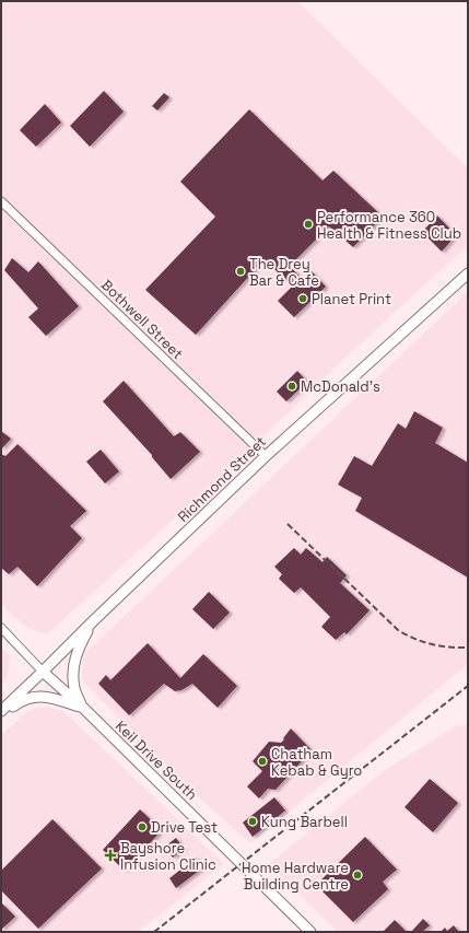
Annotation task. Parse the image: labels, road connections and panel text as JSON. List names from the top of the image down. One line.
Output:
{"streets":{"main road":["Richmond Street","Keil Drive South"],"street":["Bothwell Street"]},"crossings":[["Bothwell Street","Richmond Street"],["Richmond Street","Keil Drive South"]],"places":{"other":["Performance 360 Health & Fitness Club","The Drey Bar & Cafe","Planet Print","McDonald's","Chatham Kebab & Gyro","Kung Barbell","Drive Test","Home Hardware Building Centre"],"health":["Bayshore Infusion Clinic"]}}
